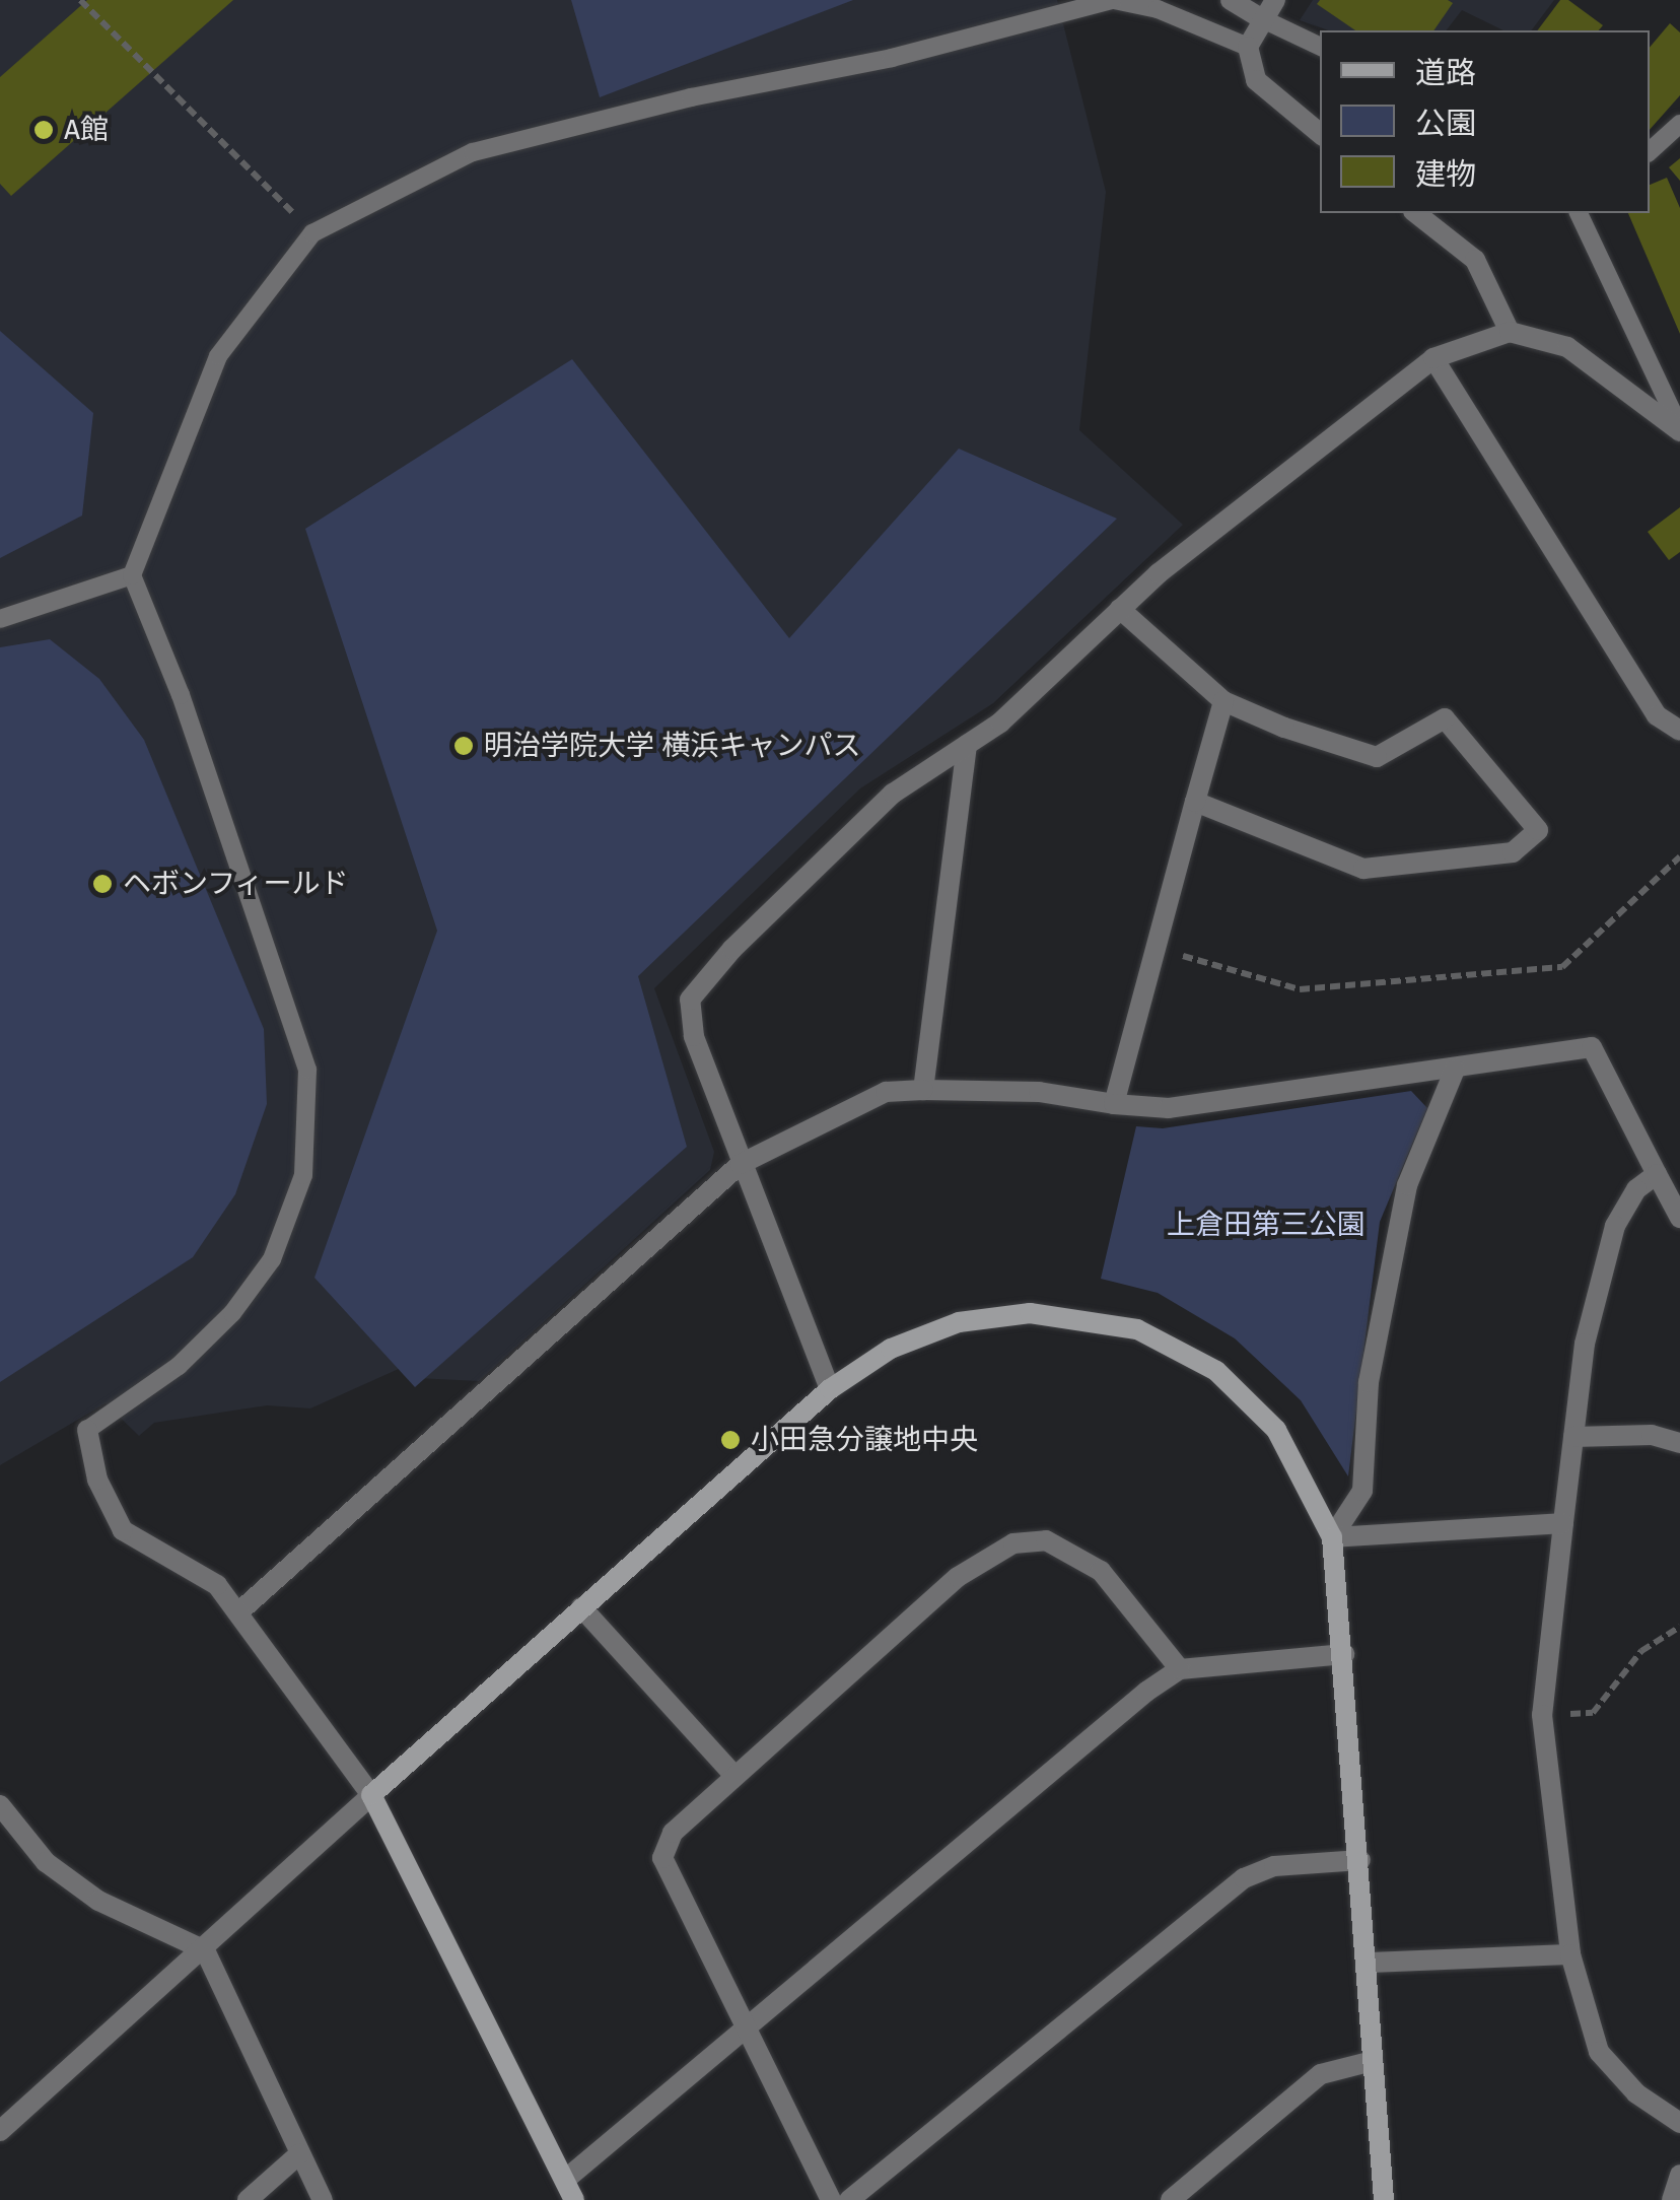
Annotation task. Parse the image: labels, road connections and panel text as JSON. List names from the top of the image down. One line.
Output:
{"parks":["上倉田第三公園"],"places":["A館","明治学院大学 横浜キャンパス","ヘボンフィールド","小田急分譲地中央"],"legend":["道路","公園","建物"]}
